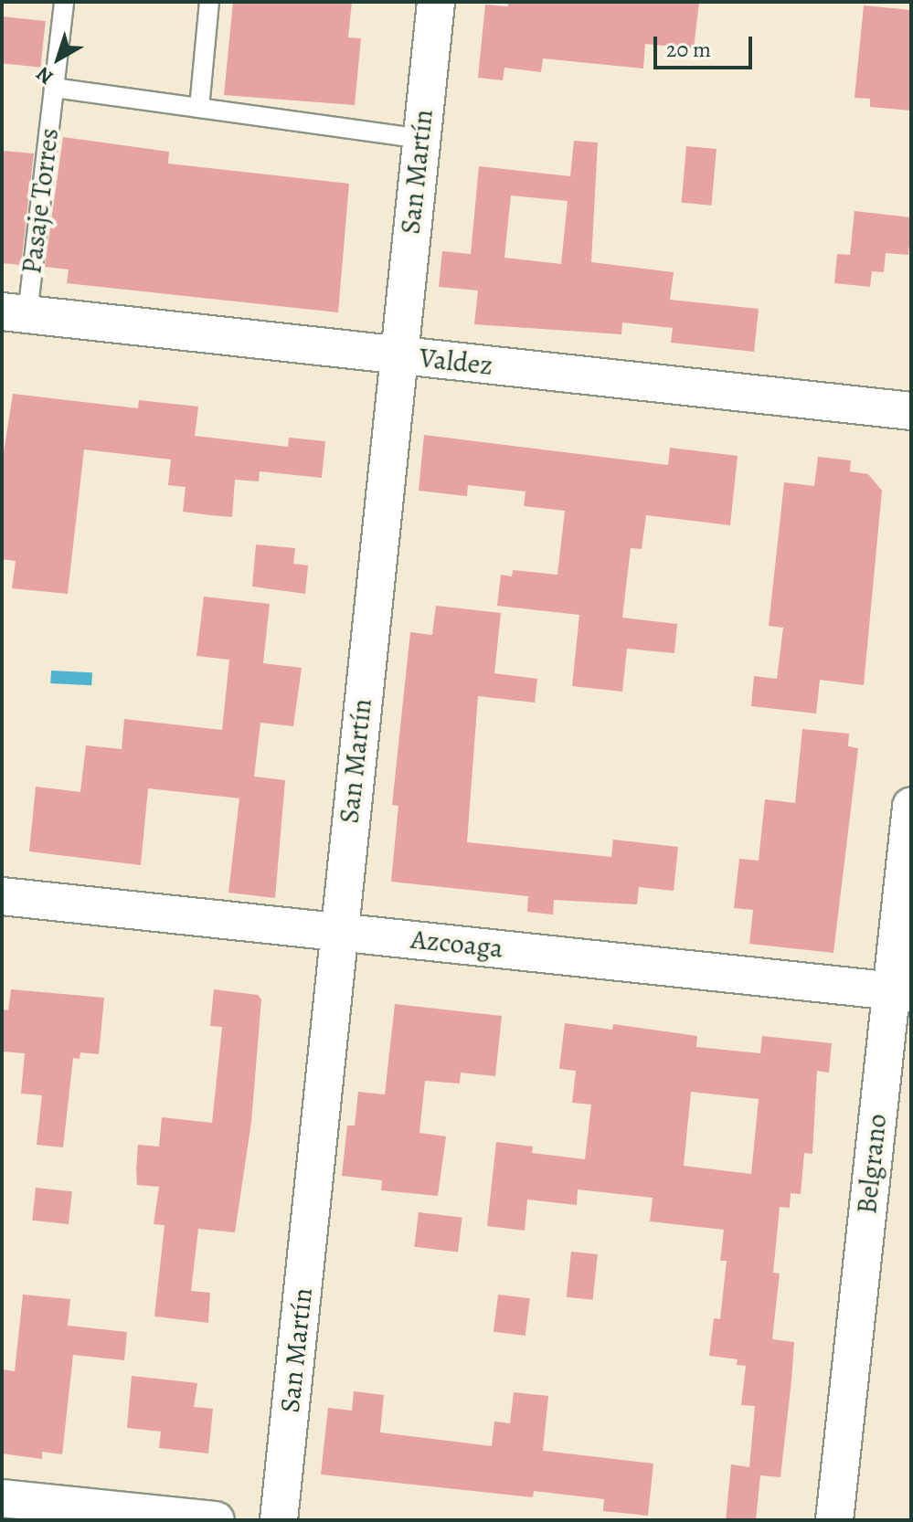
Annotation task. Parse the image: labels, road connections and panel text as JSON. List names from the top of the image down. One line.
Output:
{"streets":{"street":["San Martín","Valdez","Azcoaga","Belgrano"],"lane":["Pasaje Torres"]},"crossings":[["San Martín","Valdez"],["San Martín","Azcoaga"],["Pasaje Torres","Valdez"],["Azcoaga","Belgrano"]],"scale_bar":"20 m","north":"bottom left"}
